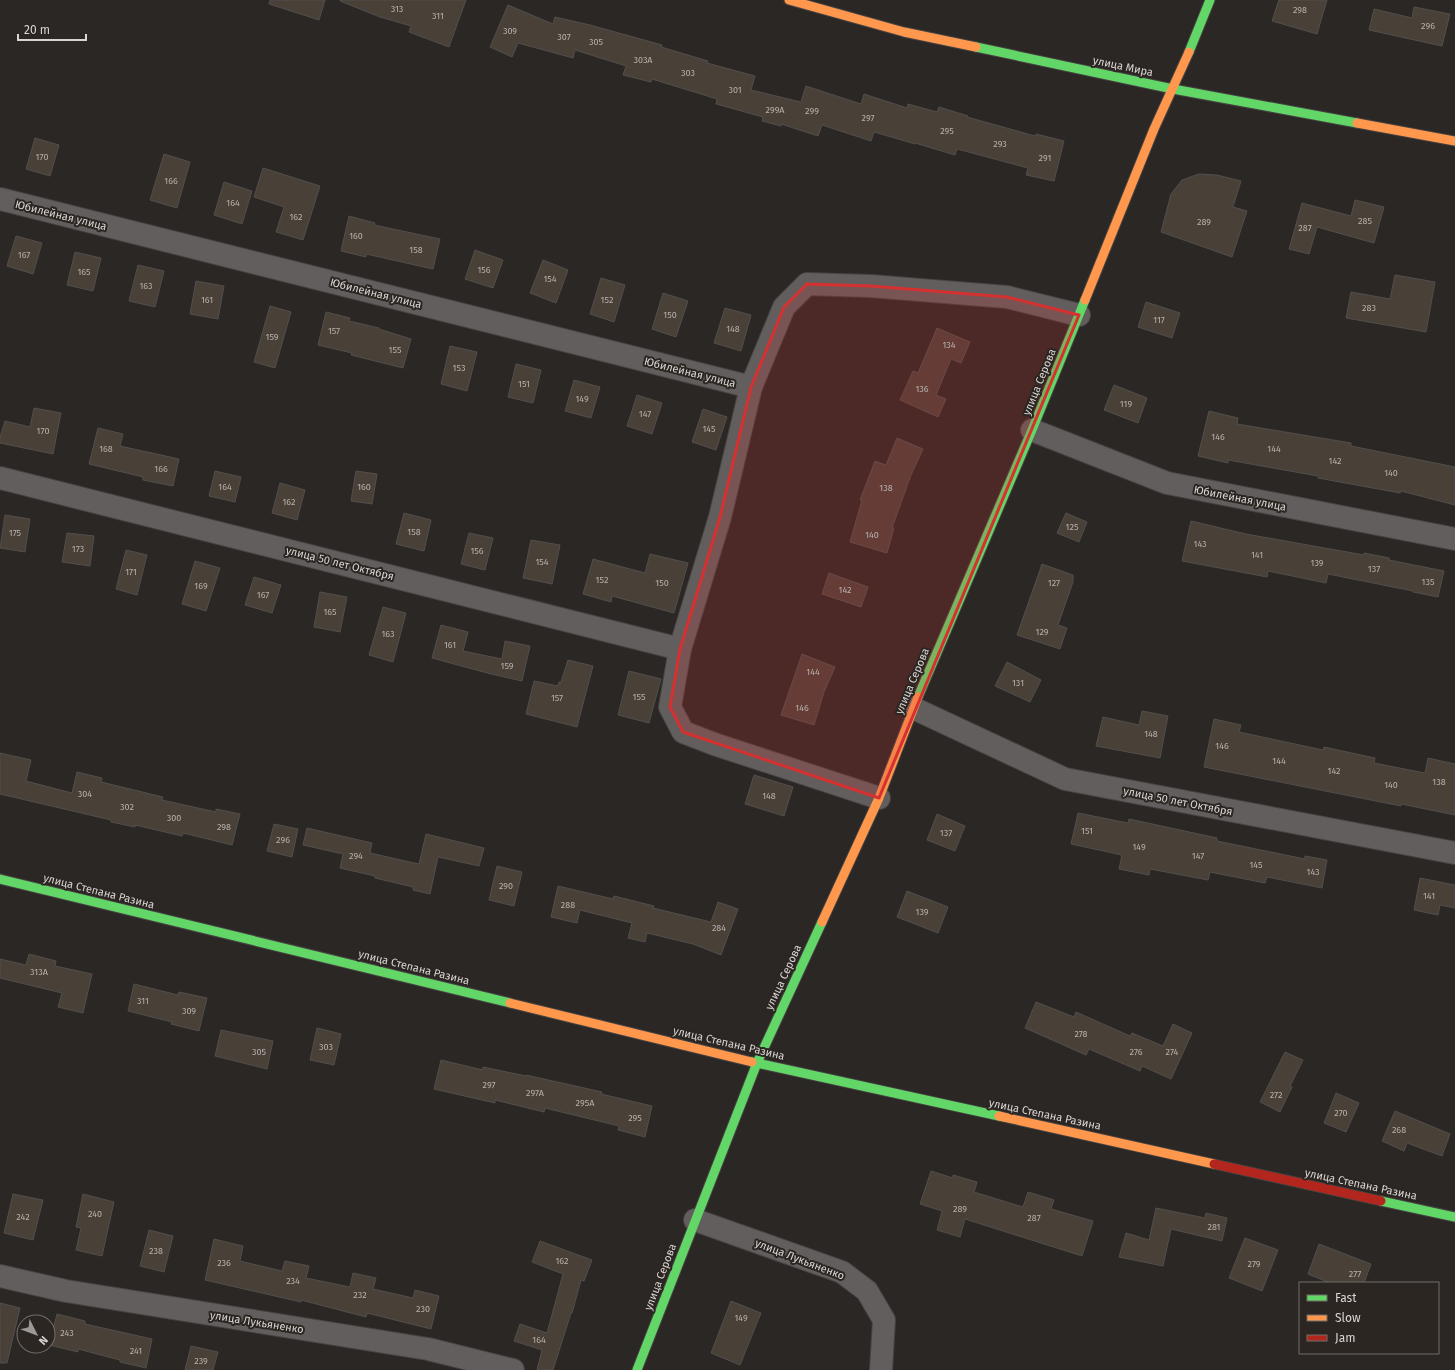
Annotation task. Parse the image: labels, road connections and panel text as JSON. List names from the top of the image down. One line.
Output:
{"streets":{"street":["улица Мира","Юбилейная улица","улица Серова","улица 50 лет Октября","улица Степана Разина","улица Лукьяненко"]},"crossings":[["улица Мира","улица Серова"],["Юбилейная улица","улица Серова"],["улица Серова","улица 50 лет Октября"],["улица Серова","улица Степана Разина"],["улица Серова","улица Лукьяненко"]],"house_numbers":["313","298","311","296","309","307","305","303А","303","301","299А","299","297","295","293","170","291","166","164","162","285","289","287","160","158","167","156","165","154","163","161","152","283","150","117","148","157","159","134","155","153","151","136","149","119","147","145","170","146","168","144","142","166","140","164","160","138","162","125","158","175","140","143","173","156","141","154","139","137","171","152","135","150","127","169","142","167","165","129","163","161","159","144","131","155","157","146","148","146","144","142","138","140","304","148","302","300","298","151","137","296","149","294","147","145","143","290","141","288","139","284","313А","311","309","278","303","305","276","274","297","297А","272","295А","270","295","268","289","240","242","287","281","238","162","236","279","277","234","232","230","149","243","164","241","239"],"legend":["Fast","Slow","Jam"],"scale_bar":"20 m","north":"bottom right"}
